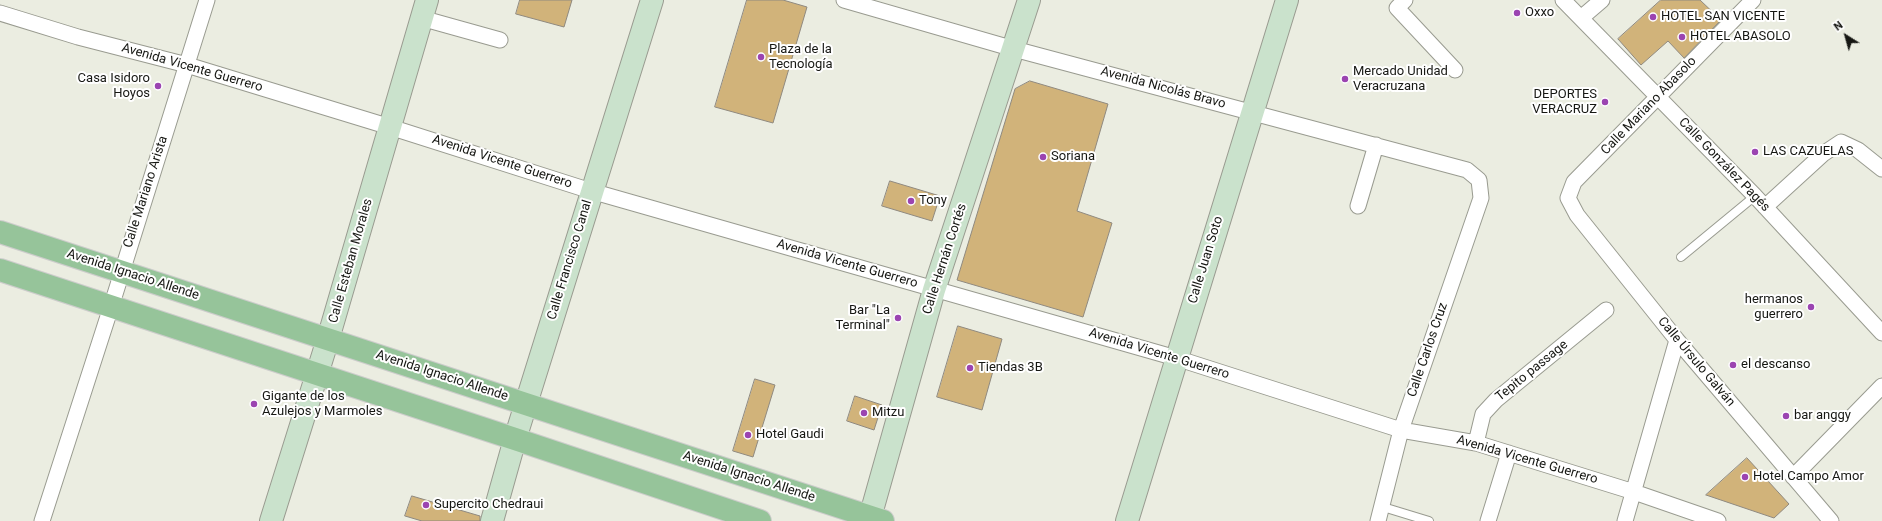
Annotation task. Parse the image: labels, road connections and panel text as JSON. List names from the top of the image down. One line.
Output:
{"streets":{"main road":["Avenida Ignacio Allende"],"street":["Avenida Vicente Guerrero","Avenida Nicolás Bravo","Calle Mariano Abasolo","Calle González Pagés","Calle Mariano Arista","Calle Hernán Cortés","Calle Francisco Canal","Calle Juan Soto","Calle Esteban Morales","Calle Carlos Cruz","Calle Úrsulo Galván","Tepito passage"]},"crossings":[["Avenida Vicente Guerrero","Calle Mariano Arista"],["Avenida Vicente Guerrero","Calle Hernán Cortés"],["Avenida Vicente Guerrero","Calle Francisco Canal"],["Avenida Vicente Guerrero","Calle Juan Soto"],["Avenida Vicente Guerrero","Calle Esteban Morales"],["Avenida Vicente Guerrero","Calle Carlos Cruz"],["Avenida Vicente Guerrero","Tepito passage"],["Avenida Nicolás Bravo","Calle Hernán Cortés"],["Avenida Nicolás Bravo","Calle Juan Soto"],["Avenida Nicolás Bravo","Calle Carlos Cruz"],["Calle Mariano Abasolo","Calle González Pagés"],["Calle Mariano Abasolo","Calle Úrsulo Galván"],["Calle Mariano Arista","Avenida Ignacio Allende"],["Calle Hernán Cortés","Avenida Ignacio Allende"],["Calle Francisco Canal","Avenida Ignacio Allende"],["Calle Esteban Morales","Avenida Ignacio Allende"]],"places":["Oxxo","HOTEL SAN VICENTE","HOTEL ABASOLO","Plaza de la Tecnología","Mercado Unidad Veracruzana","Casa Isidoro Hoyos","DEPORTES VERACRUZ","LAS CAZUELAS","Soriana","Tony","hermanos guerrero","Bar \"La Terminal\"","el descanso","Tiendas 3B","Gigante de los Azulejos y Marmoles","Mitzu","bar anggy","Hotel Gaudi","Hotel Campo Amor","Supercito Chedraui"],"north":"top left"}
